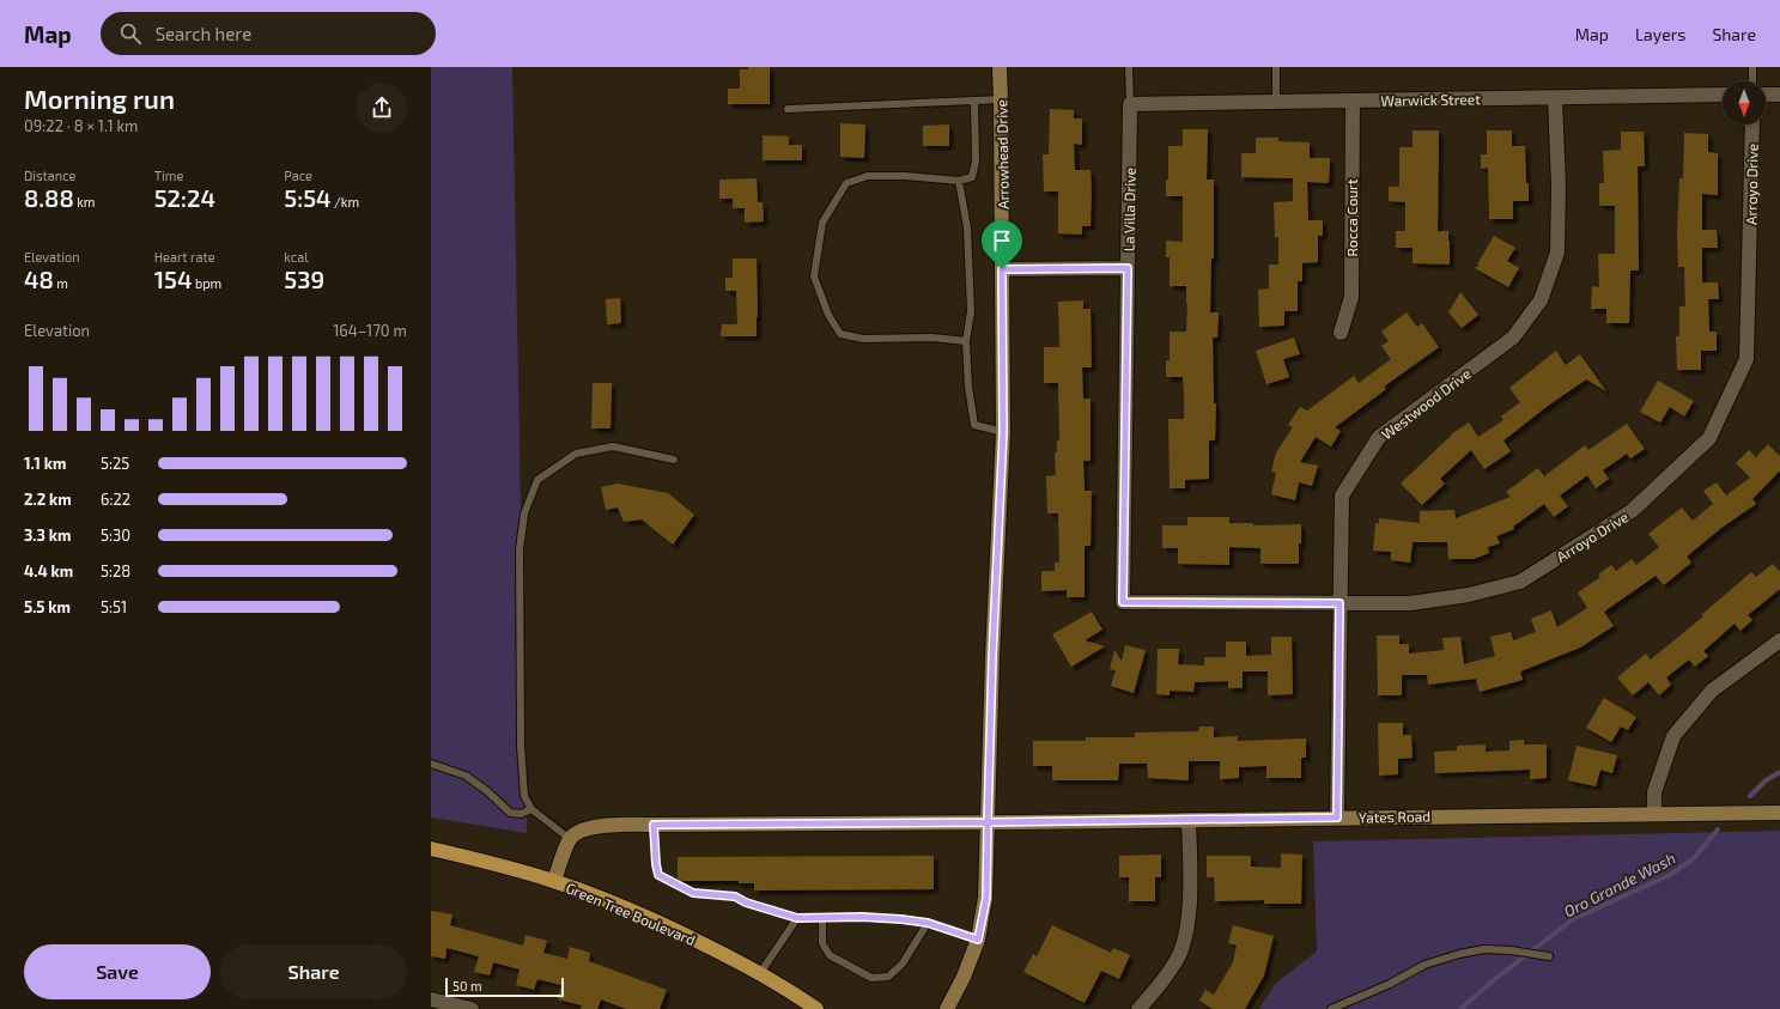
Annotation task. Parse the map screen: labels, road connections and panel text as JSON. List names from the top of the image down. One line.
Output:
{"streets":{"main road":["Green Tree Boulevard"],"street":["Warwick Street","Arrowhead Drive","Arroyo Drive","La Villa Drive","Rocca Court","Westwood Drive","Yates Road"]},"crossings":[["Warwick Street","La Villa Drive"],["Warwick Street","Rocca Court"],["Warwick Street","Westwood Drive"],["Arrowhead Drive","Yates Road"],["Arroyo Drive","La Villa Drive"],["Arroyo Drive","Westwood Drive"],["Westwood Drive","Yates Road"]],"water":["Oro Grande Wash"],"scale_bar":"50 m","north":"bottom","page":{"header":"Map","search":"Search here","nav":["Map","Layers","Share"],"heading":["Morning run","09:22 · 8 × 1.1 km"],"stats":[["Distance","8.88 km"],["Time","52:24"],["Pace","5:54 /km"],["Elevation","48 m"],["Heart rate","154 bpm"],["kcal","539"]],"chart":["Elevation","164–170 m"],"list":[{"name":"1.1 km","note":"5:25"},{"name":"2.2 km","note":"6:22"},{"name":"3.3 km","note":"5:30"},{"name":"4.4 km","note":"5:28"},{"name":"5.5 km","note":"5:51"}],"buttons":["Save","Share"],"scale":"50 m"}}
